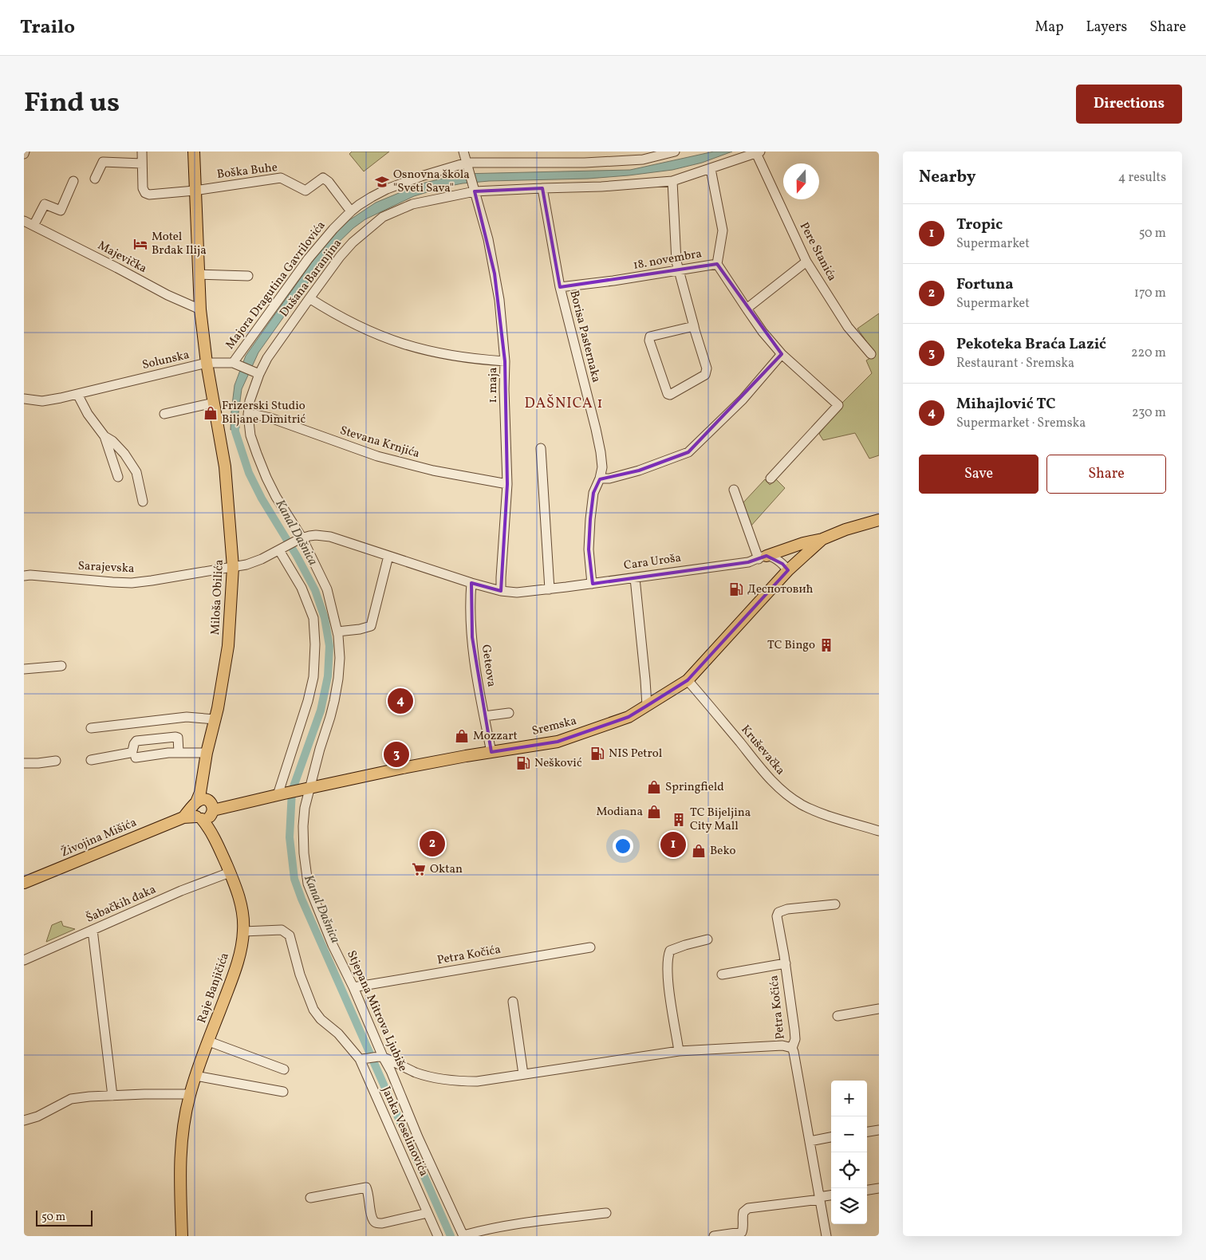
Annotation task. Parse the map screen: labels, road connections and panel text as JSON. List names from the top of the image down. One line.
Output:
{"streets":{"main road":["Miloša Obilića","Sremska","Živojina Mišića","Raje Banjičića"],"street":["Boška Buhe","Pere Stanića","Majevička","18. novembra","Dušana Baranjina","Majora Dragutina Gavrilovića","Borisa Pasternaka","Solunska","1. maja","Stevana Krnjića","Cara Uroša","Sarajevska","Geteova","Kruševačka","Šabačkih đaka","Petra Kočića","Stjepana Mitrova Ljubiše","Janka Veselinovića"]},"crossings":[["Boška Buhe","Majora Dragutina Gavrilovića"],["Boška Buhe","Miloša Obilića"],["Pere Stanića","Dušana Baranjina"],["Majevička","Miloša Obilića"],["18. novembra","Borisa Pasternaka"],["Dušana Baranjina","Borisa Pasternaka"],["Dušana Baranjina","Solunska"],["Dušana Baranjina","1. maja"],["Dušana Baranjina","Stevana Krnjića"],["Dušana Baranjina","Cara Uroša"],["Dušana Baranjina","Stjepana Mitrova Ljubiše"],["Majora Dragutina Gavrilovića","Solunska"],["Majora Dragutina Gavrilovića","1. maja"],["Borisa Pasternaka","Cara Uroša"],["Solunska","Miloša Obilića"],["1. maja","Stevana Krnjića"],["1. maja","Cara Uroša"],["Cara Uroša","Sarajevska"],["Cara Uroša","Miloša Obilića"],["Cara Uroša","Geteova"],["Sarajevska","Miloša Obilića"],["Miloša Obilića","Sremska"],["Geteova","Sremska"],["Sremska","Kruševačka"],["Sremska","Stjepana Mitrova Ljubiše"],["Šabačkih đaka","Raje Banjičića"],["Petra Kočića","Stjepana Mitrova Ljubiše"]],"districts":["DAŠNICA 1"],"water":["Kanal Dašnica"],"places":{"school or university":["Osnovna škola \"Sveti Sava\""],"hotel":["Motel Brđak Ilija"],"shop":["Frizerski Studio Biljane Dimitrić","Mozzart","Springfield","Modiana","Beko"],"fuel station":["Деспотовић","NIS Petrol","Nešković"],"building":["TC Bingo","TC Bijeljina City Mall"],"supermarket":["Oktan"]},"scale_bar":"50 m","north":"bottom","page":{"header":"Trailo","nav":["Map","Layers","Share"],"title":"Find us","buttons":["Directions",["Save","Share"]],"heading":["Nearby","4 results"],"list":[{"mark":"1","name":"Tropic","note":"Supermarket","value":"50 m"},{"mark":"2","name":"Fortuna","note":"Supermarket","value":"170 m"},{"mark":"3","name":"Pekoteka Braća Lazić","note":"Restaurant · Sremska","value":"220 m"},{"mark":"4","name":"Mihajlović TC","note":"Supermarket · Sremska","value":"230 m"}],"pins":["4","3","2","1"],"map_buttons":["+","−"],"scale":"50 m"}}
